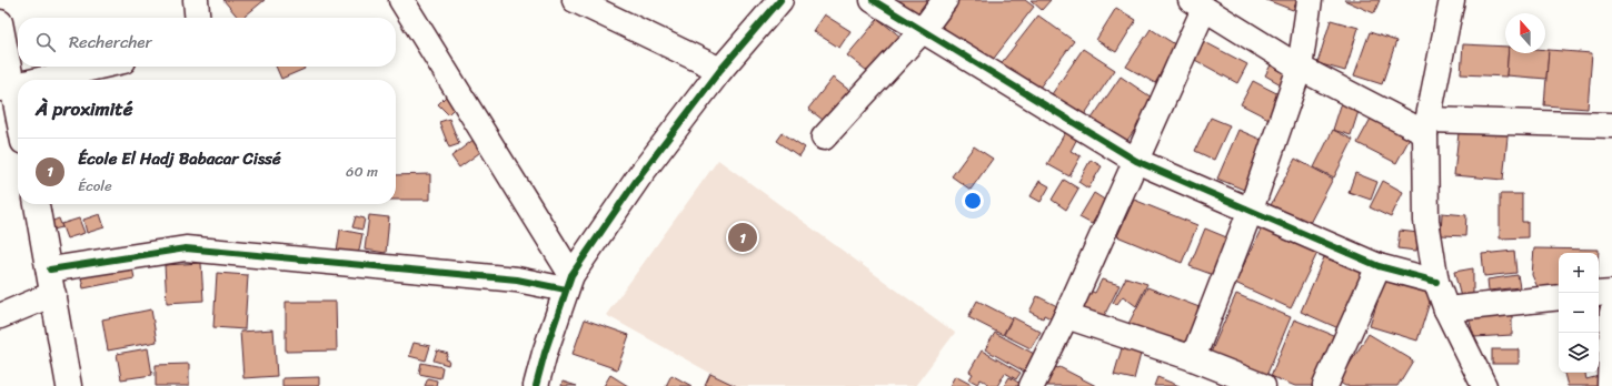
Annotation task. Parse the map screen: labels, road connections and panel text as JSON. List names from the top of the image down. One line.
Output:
{"north":"top","page":{"search":"Rechercher","heading":"À proximité","list":[{"mark":"1","name":"École El Hadj Babacar Cissé","note":"École","value":"60 m"}],"pins":"1","map_buttons":["+","−"]}}
